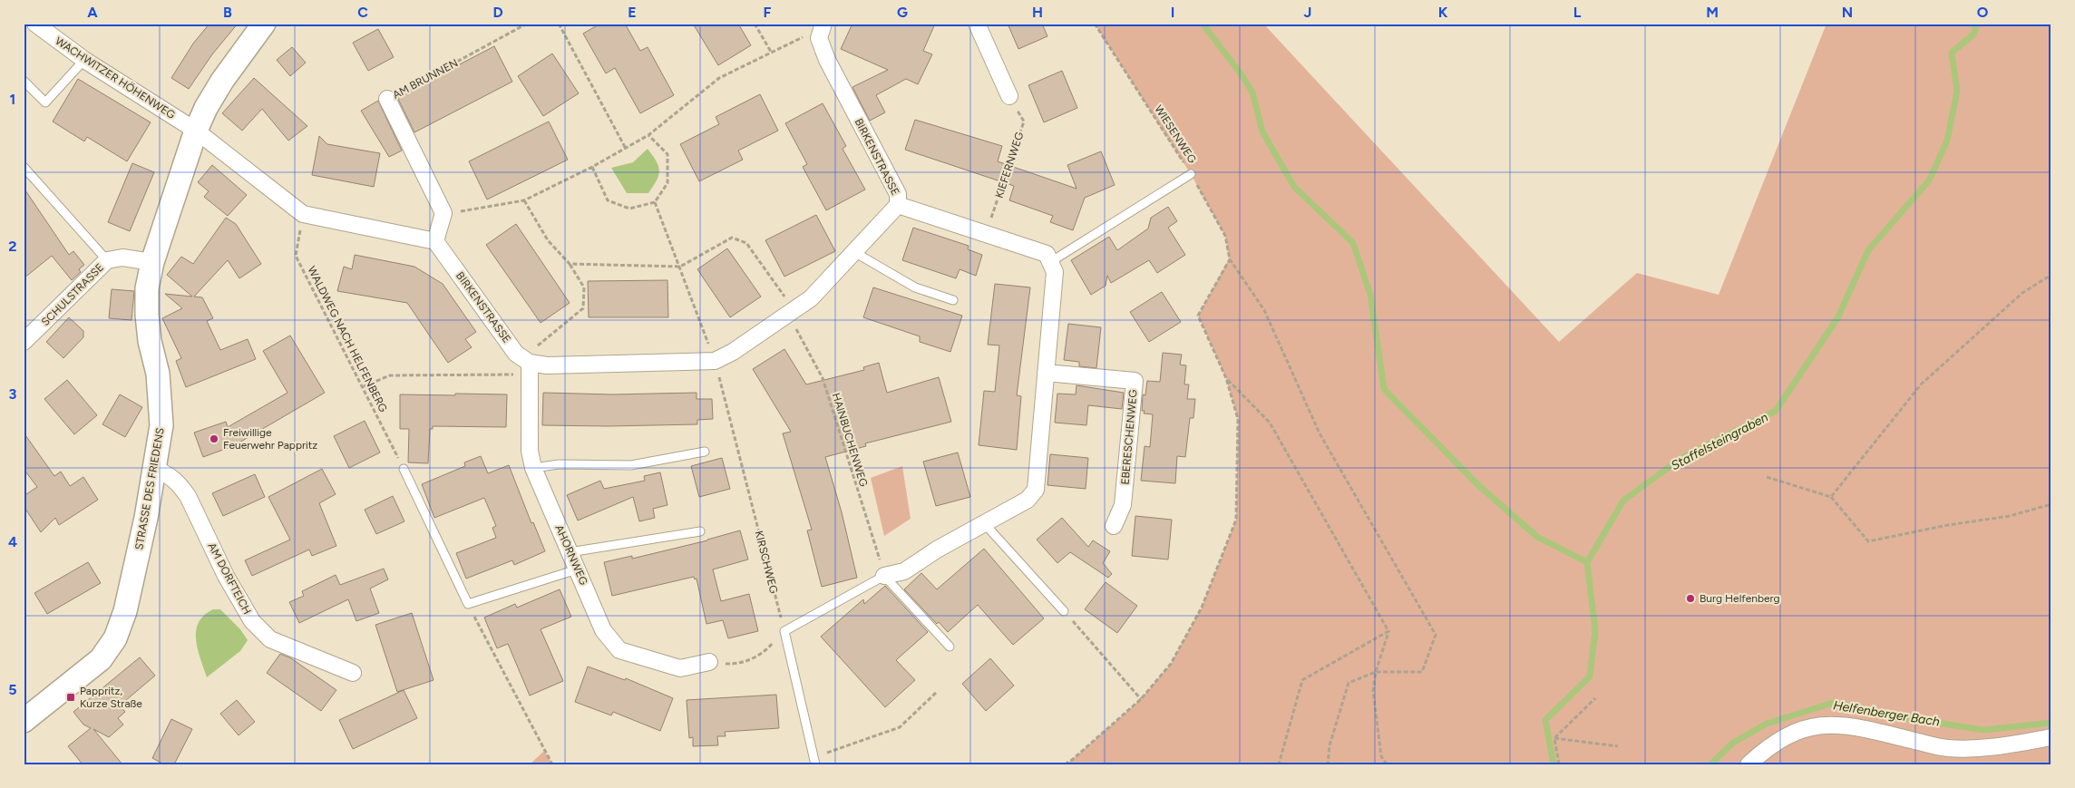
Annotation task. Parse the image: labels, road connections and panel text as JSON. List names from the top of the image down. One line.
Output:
{"streets":{"street":["WACHWITZER HÖHENWEG","AM BRUNNEN","BIRKENSTRASSE","SCHULSTRASSE","EBERESCHENWEG","STRASSE DES FRIEDENS","AHORNWEG","AM DORFTEICH"],"path":["WIESENWEG","KIEFERNWEG","WALDWEG NACH HELFENBERG","HAINBUCHENWEG","KIRSCHWEG"]},"crossings":[["WACHWITZER HÖHENWEG","STRASSE DES FRIEDENS"],["BIRKENSTRASSE","HAINBUCHENWEG"],["BIRKENSTRASSE","AHORNWEG"],["BIRKENSTRASSE","KIRSCHWEG"],["SCHULSTRASSE","STRASSE DES FRIEDENS"],["STRASSE DES FRIEDENS","AM DORFTEICH"]],"water":["Staffelsteingraben","Helfenberger Bach"],"places":{"other":["Freiwillige Feuerwehr Pappritz","Burg Helfenberg"],"transit":["Pappritz, Kurze Straße"]},"grid":{"columns":["A","B","C","D","E","F","G","H","I","J","K","L","M","N","O"],"rows":["1","2","3","4","5"]}}
